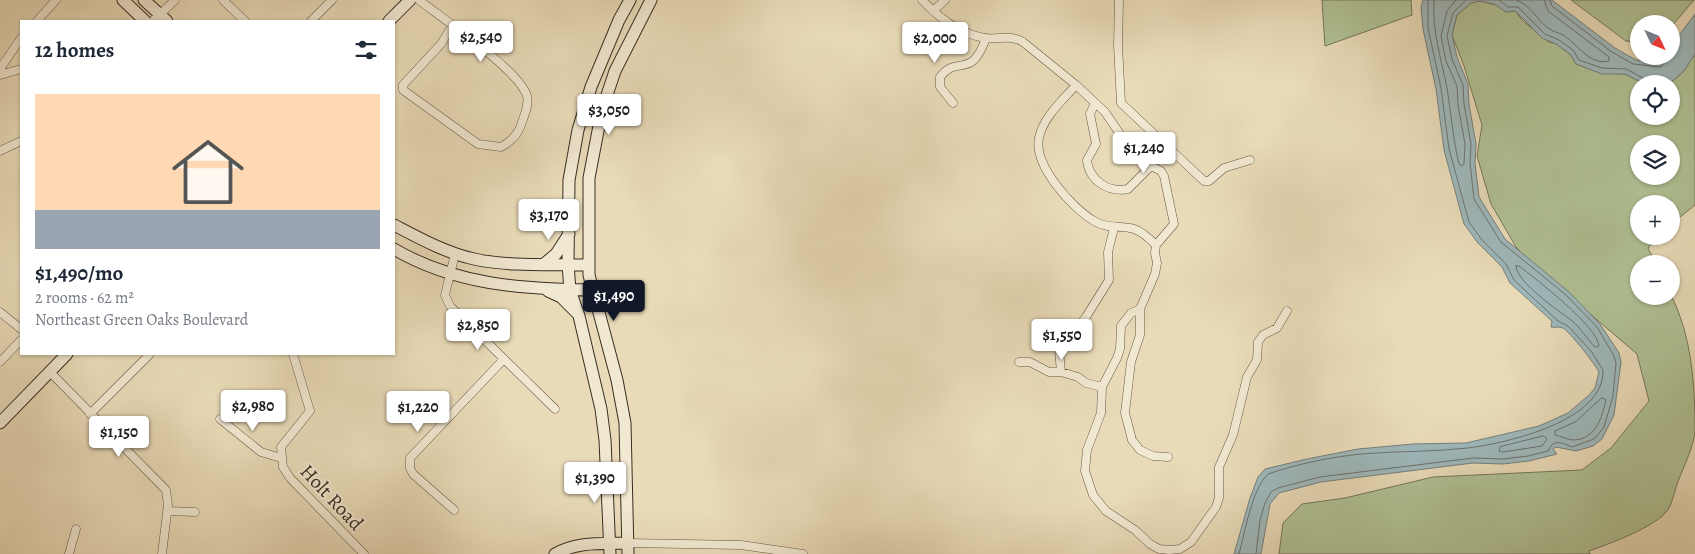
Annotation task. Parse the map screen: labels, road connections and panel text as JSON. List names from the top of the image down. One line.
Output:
{"streets":{"street":["Holt Road"]},"north":"bottom right","page":{"map_buttons":["+","−"],"heading":"12 homes","price":["$2,540","$2,000","$3,050","$1,240","$3,170","$1,490","$2,850","$1,550","$2,980","$1,220","$1,150","$1,390"],"list":[{"name":"$1,490/mo","note":"2 rooms · 62 m² · Northeast Green Oaks Boulevard"}]}}
